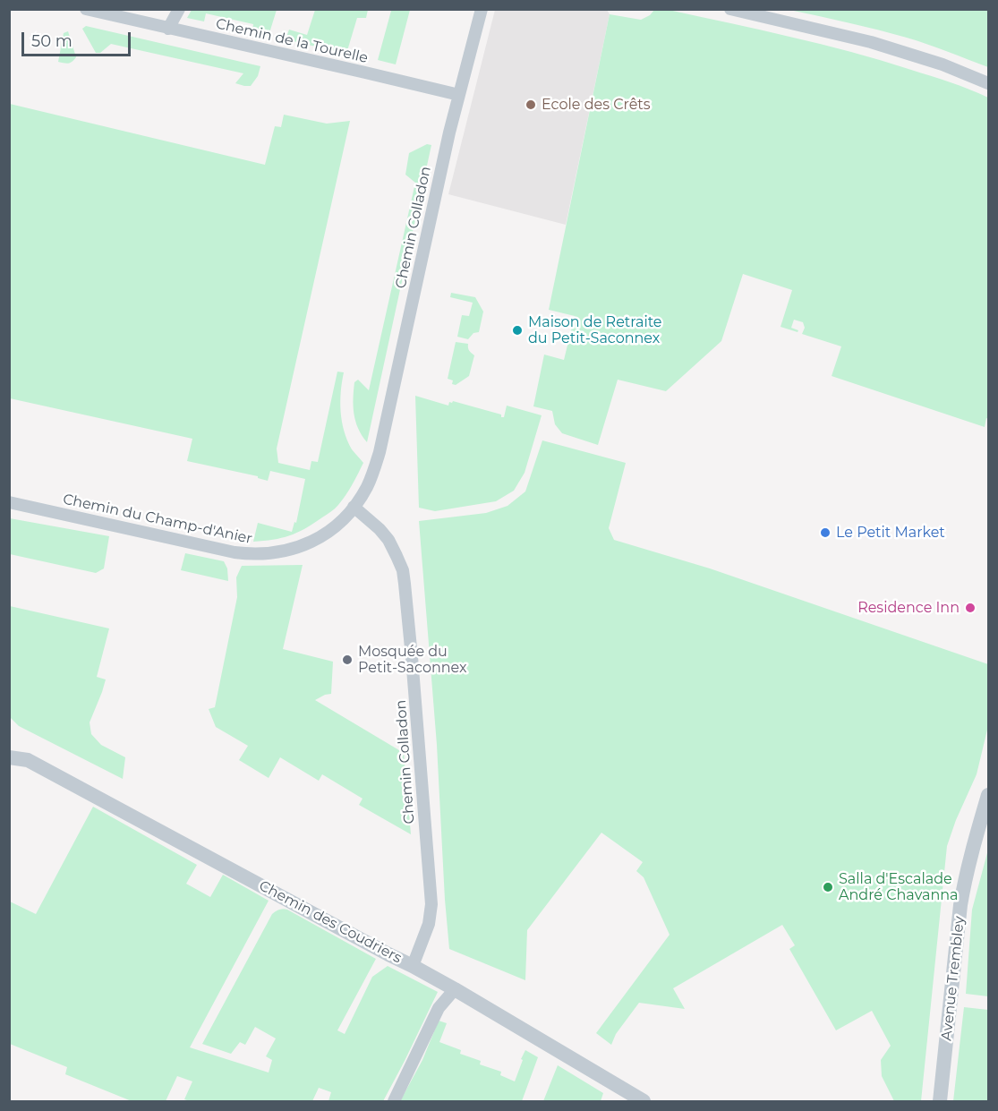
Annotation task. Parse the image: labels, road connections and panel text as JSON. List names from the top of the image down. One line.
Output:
{"streets":{"street":["Chemin de la Tourelle","Chemin Colladon","Chemin du Champ-d'Anier","Chemin des Coudriers","Avenue Trembley"]},"crossings":[["Chemin de la Tourelle","Chemin Colladon"],["Chemin Colladon","Chemin du Champ-d'Anier"],["Chemin Colladon","Chemin des Coudriers"]],"places":["Ecole des Crêts","Maison de Retraite du Petit-Saconnex","Le Petit Market","Residence Inn","Mosquée du Petit-Saconnex","Salla d'Escalade André Chavanna"],"scale_bar":"50 m"}
